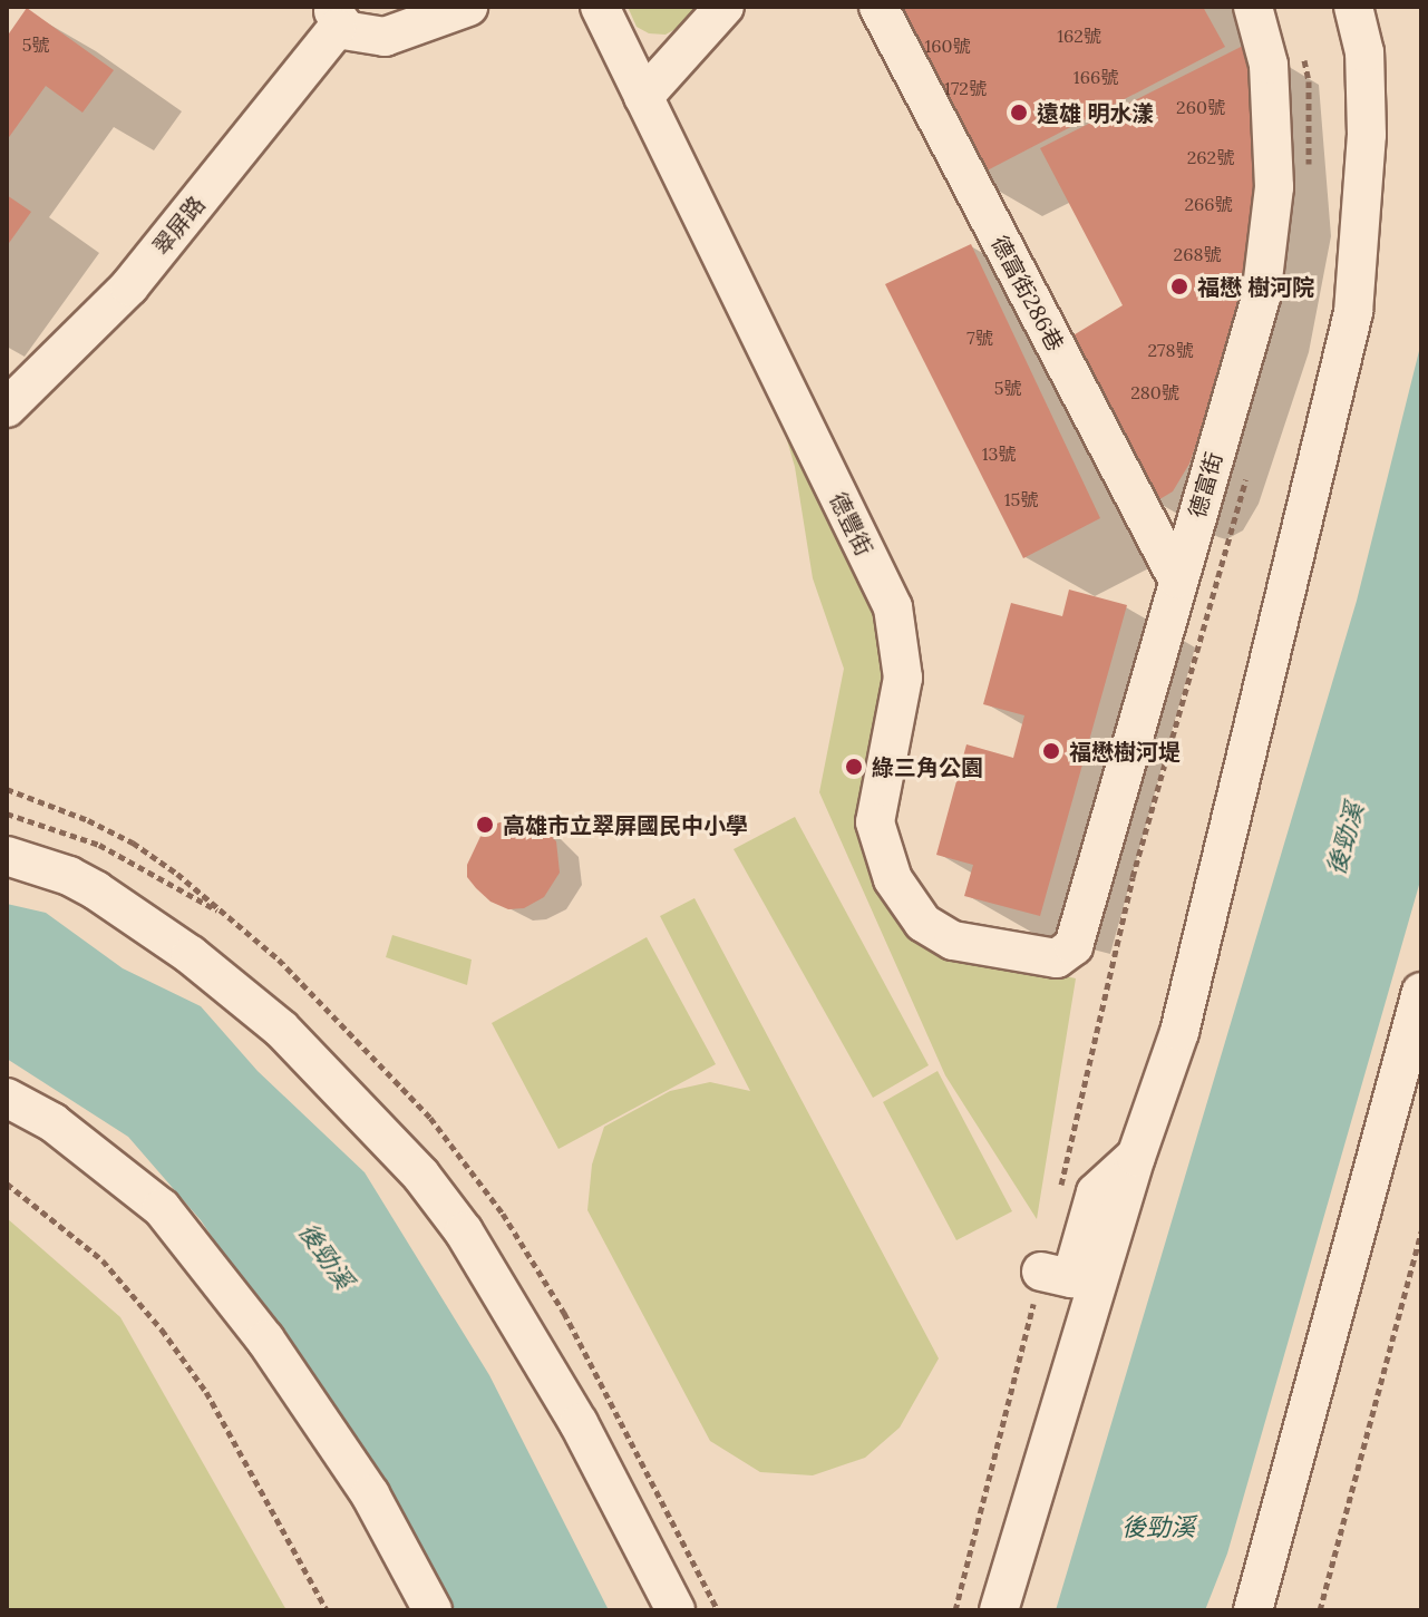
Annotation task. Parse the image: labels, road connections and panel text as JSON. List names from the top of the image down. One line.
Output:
{"streets":{"street":["翠屏路","德富街286巷","德富街","德豐街"]},"crossings":[["德富街286巷","德富街"],["德富街","德豐街"]],"water":["後勁溪"],"places":["遠雄 明水漾","福懋 樹河院","福懋樹河堤","綠三角公園","高雄市立翠屏國民中小學"],"house_numbers":["162號","5號","160號","166號","172號","260號","262號","266號","268號","7號","278號","5號","280號","13號","15號"]}
